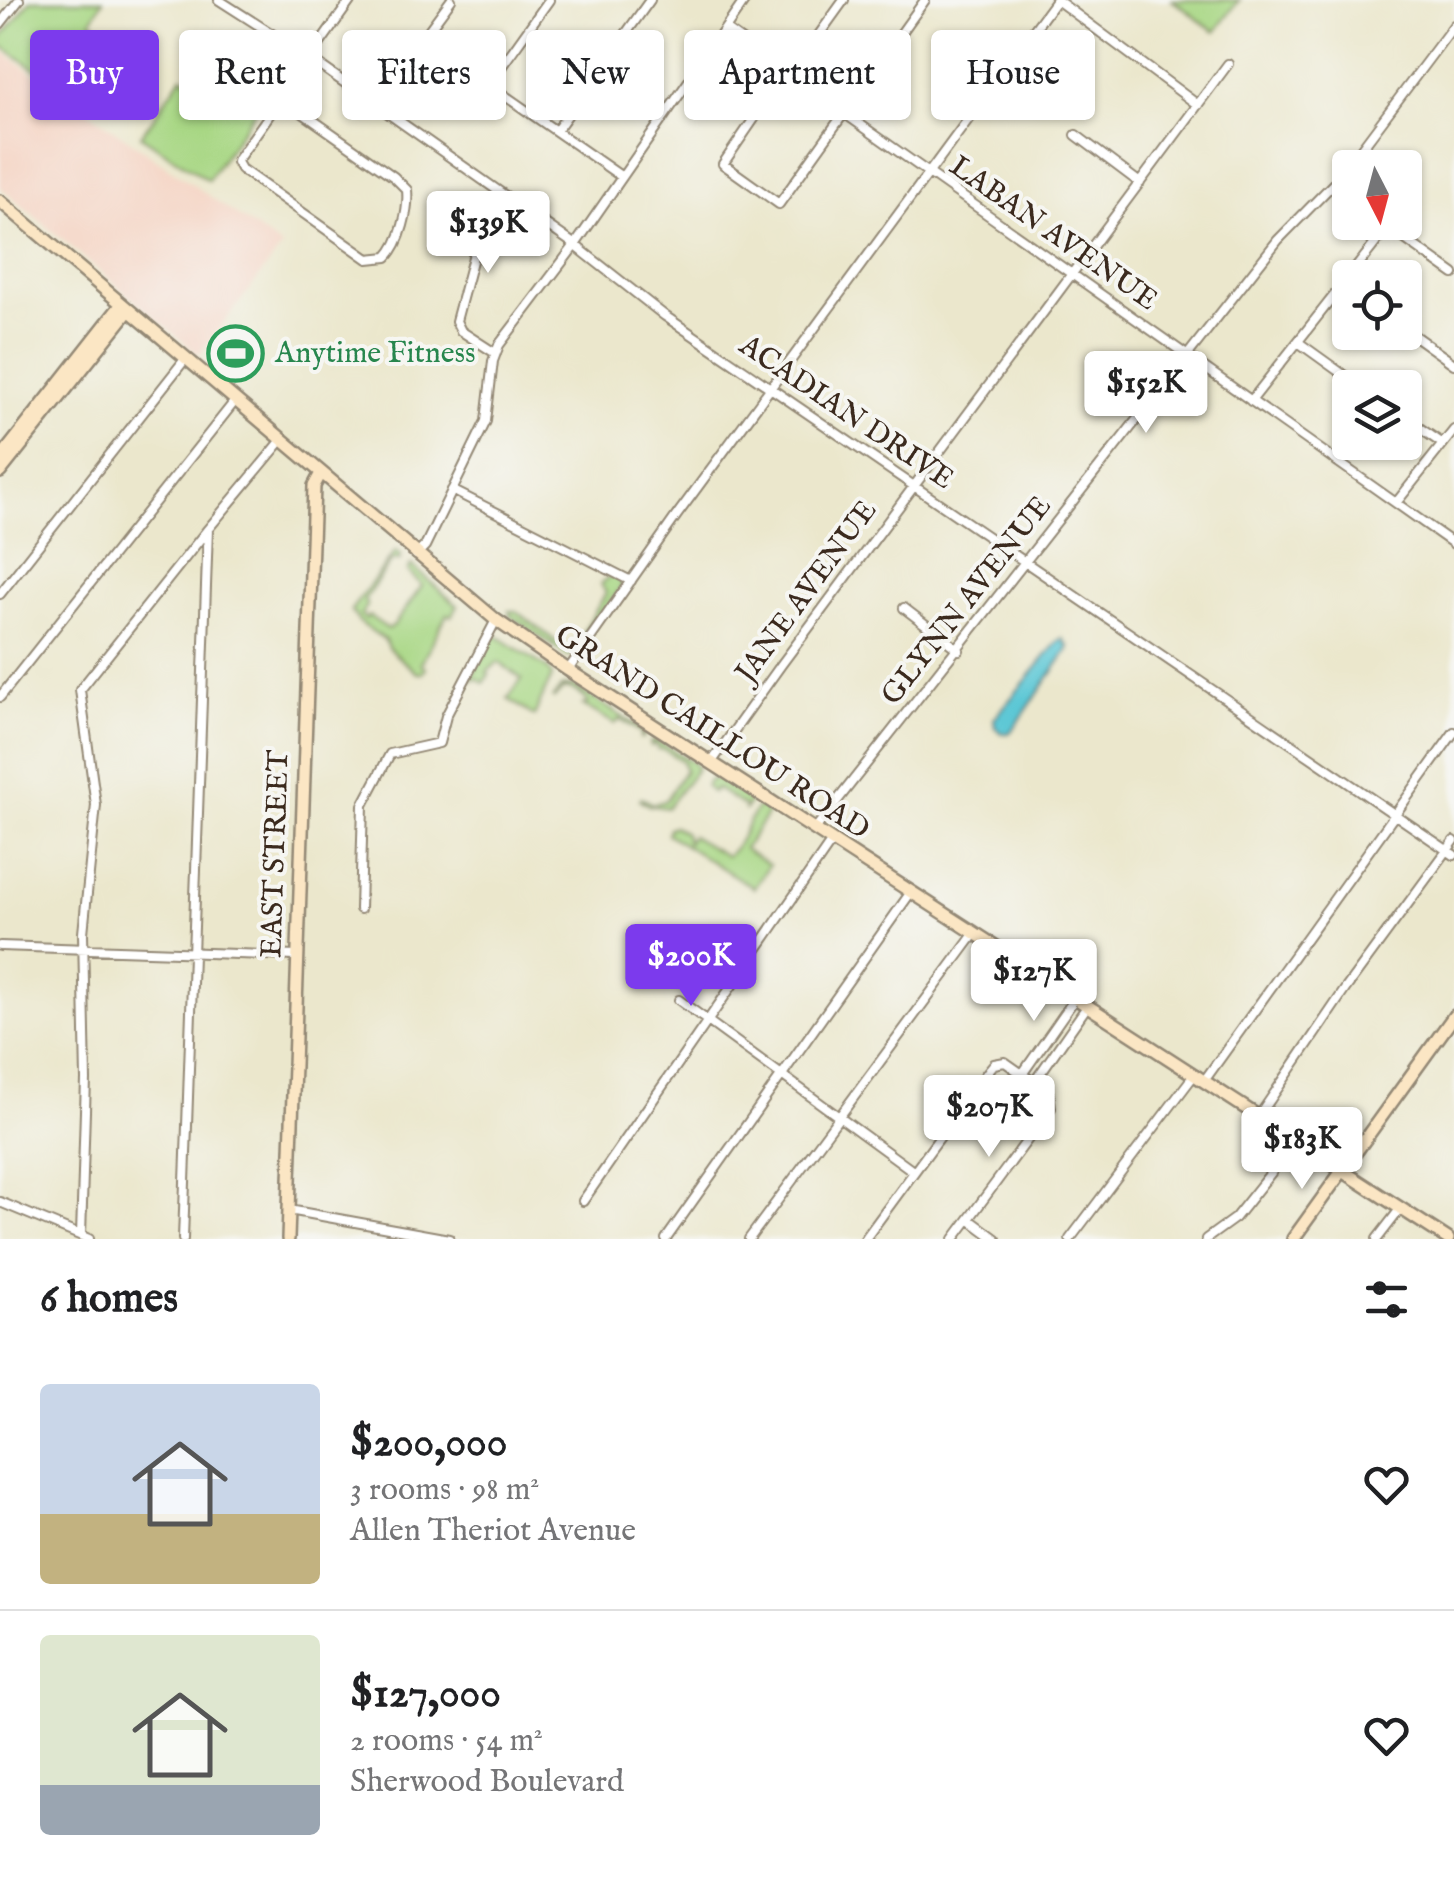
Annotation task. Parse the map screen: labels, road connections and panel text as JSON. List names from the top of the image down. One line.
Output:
{"streets":{"main road":["GRAND CAILLOU ROAD","EAST STREET"],"street":["LABAN AVENUE","ACADIAN DRIVE","JANE AVENUE","GLYNN AVENUE"]},"crossings":[["LABAN AVENUE","JANE AVENUE"],["LABAN AVENUE","GLYNN AVENUE"],["ACADIAN DRIVE","JANE AVENUE"],["ACADIAN DRIVE","GLYNN AVENUE"],["JANE AVENUE","GRAND CAILLOU ROAD"],["GLYNN AVENUE","GRAND CAILLOU ROAD"],["GRAND CAILLOU ROAD","EAST STREET"]],"places":{"sports":["Anytime Fitness"]},"north":"bottom","page":{"chip":["Buy","Rent","Filters","New","Apartment","House"],"price":["$139K","$152K","$200K","$127K","$207K","$183K"],"heading":"6 homes","list":[{"name":"$200,000","note":"3 rooms · 98 m² · Allen Theriot Avenue"},{"name":"$127,000","note":"2 rooms · 54 m² · Sherwood Boulevard"}]}}
